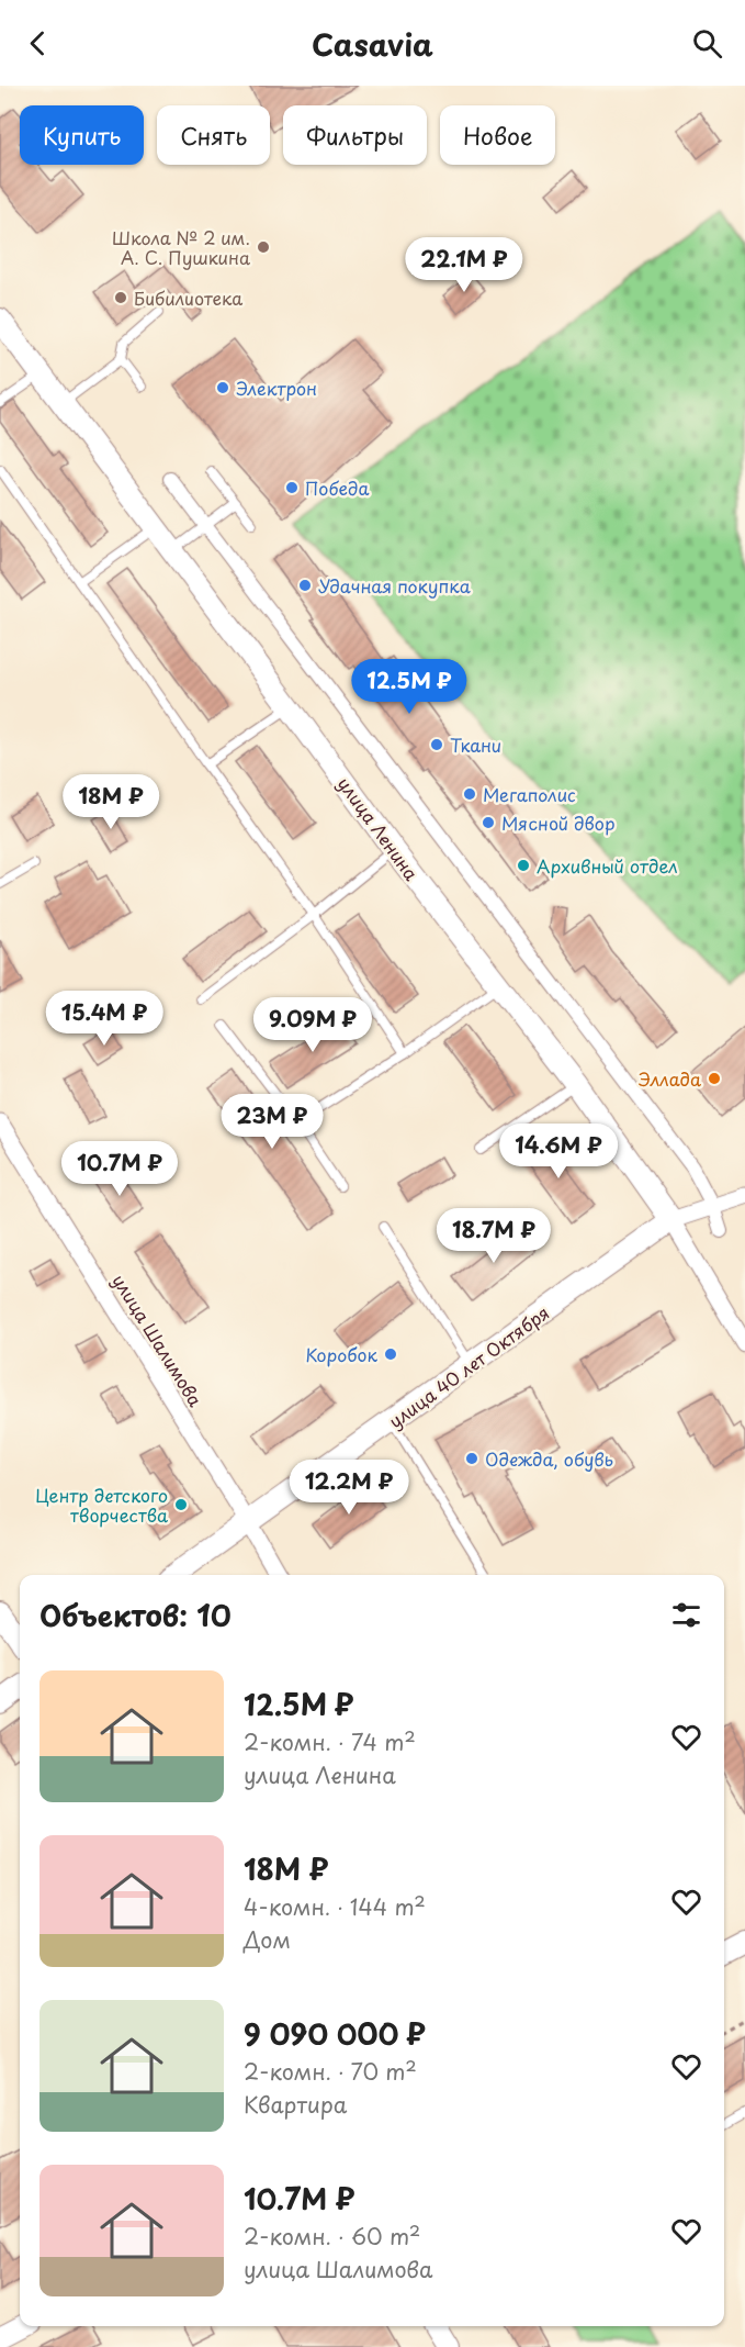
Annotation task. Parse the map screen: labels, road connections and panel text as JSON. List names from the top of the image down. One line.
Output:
{"streets":{"street":["улица Ленина","улица Шалимова","улица 40 лет Октября"]},"crossings":[["улица Ленина","улица 40 лет Октября"],["улица Шалимова","улица 40 лет Октября"]],"places":["Школа № 2 им. А. С. Пушкина","Бибилиотека","Электрон","Победа","Удачная покупка","Ткани","Мегаполис","Мясной двор","Архивный отдел","Эллада","Коробок","Одежда, обувь","Центр детского творчества"],"page":{"header":"Casavia","chip":["Купить","Снять","Фильтры","Новое"],"price":["22.1M ₽","12.5M ₽","18M ₽","15.4M ₽","9.09M ₽","23M ₽","14.6M ₽","10.7M ₽","18.7M ₽","12.2M ₽"],"heading":"Объектов: 10","list":[{"name":"12.5M ₽","note":"2-комн. · 74 m² · улица Ленина"},{"name":"18M ₽","note":"4-комн. · 144 m² · Дом"},{"name":"9 090 000 ₽","note":"2-комн. · 70 m² · Квартира"},{"name":"10.7M ₽","note":"2-комн. · 60 m² · улица Шалимова"}]}}
